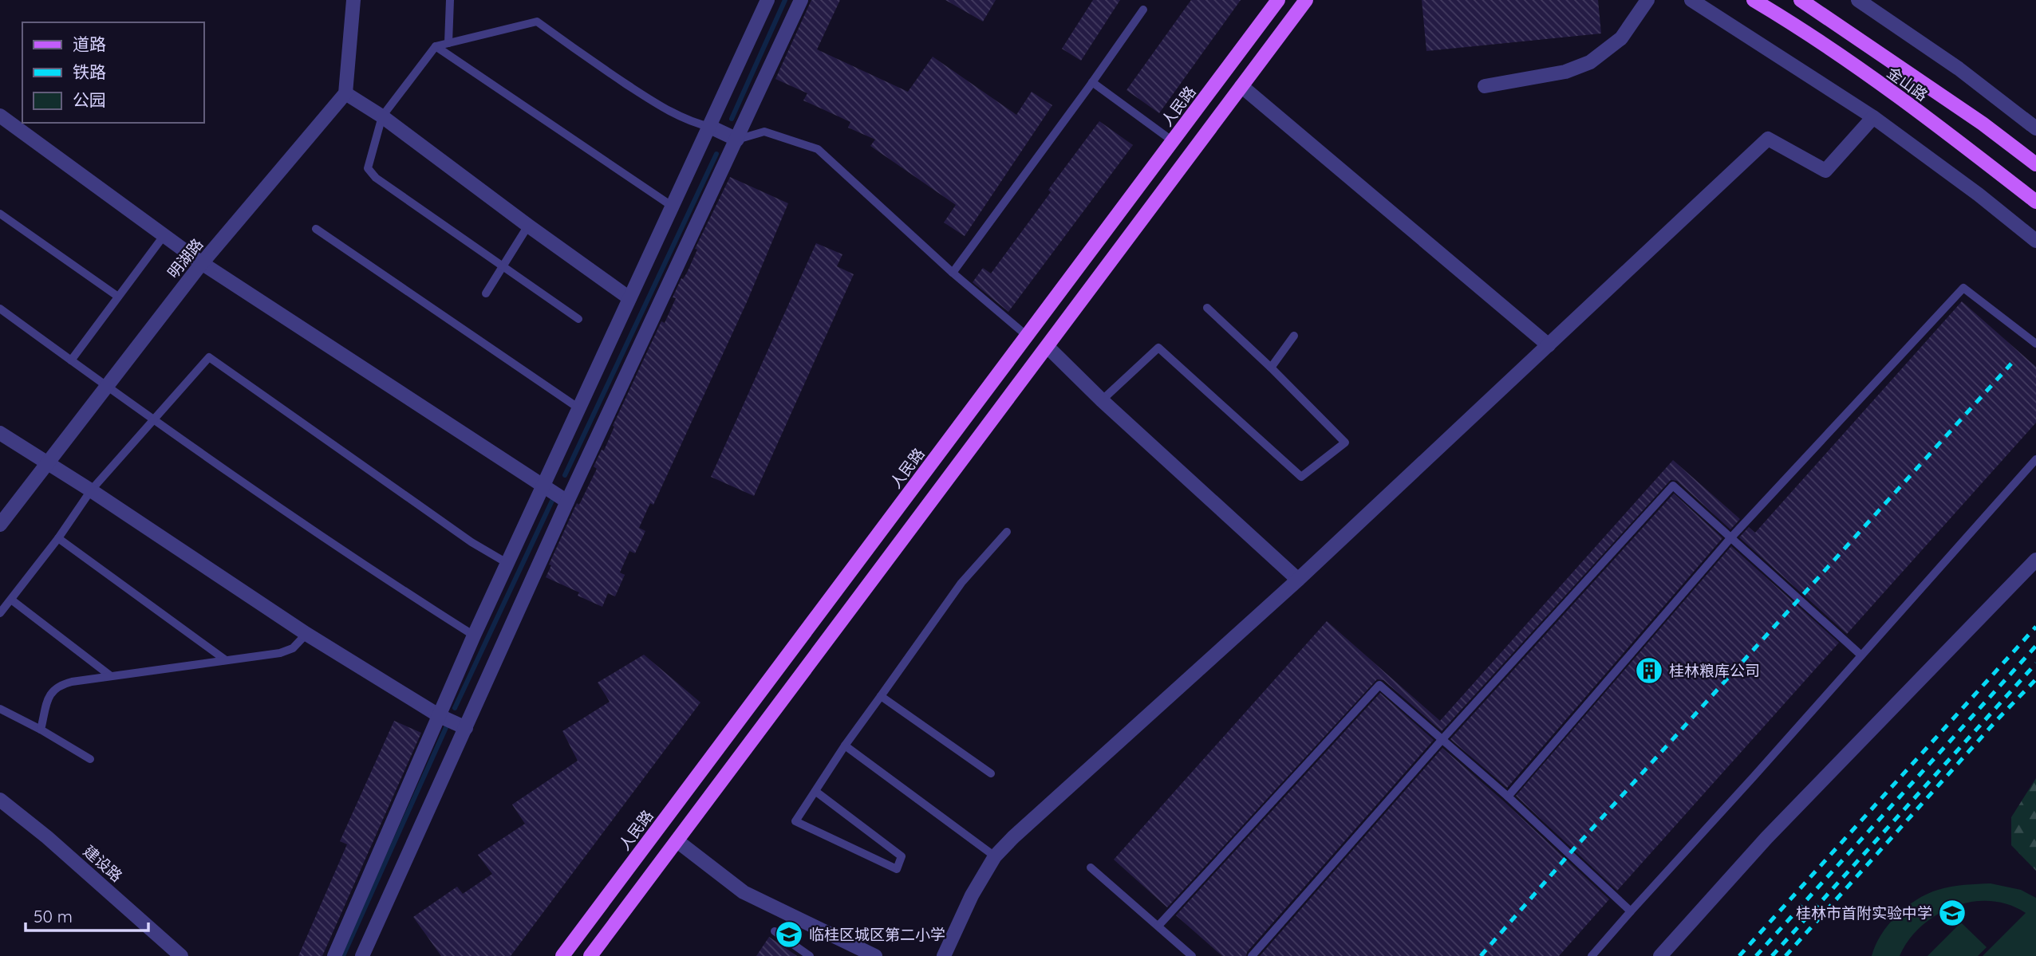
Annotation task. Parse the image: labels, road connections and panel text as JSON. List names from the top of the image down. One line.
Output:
{"streets":{"main road":["金山路","人民路"],"street":["明湖路","建设路"]},"places":{"building":["桂林粮库公司"],"school or university":["桂林市首附实验中学","临桂区城区第二小学"]},"legend":["道路","铁路","公园"],"scale_bar":"50 m"}
